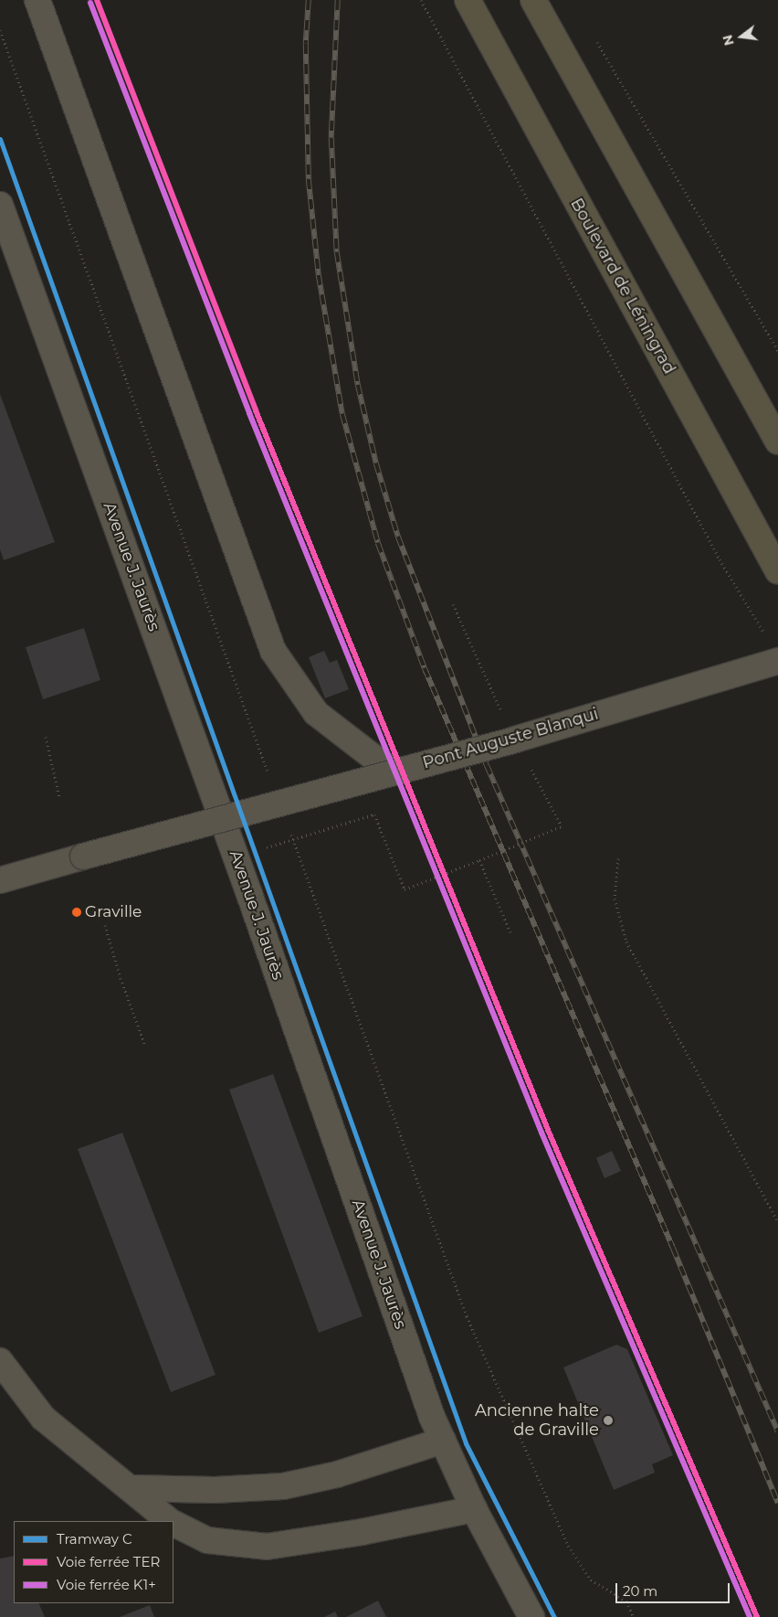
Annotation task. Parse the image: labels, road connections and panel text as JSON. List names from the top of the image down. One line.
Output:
{"streets":{"main road":["Boulevard de Léningrad"],"street":["Avenue J. Jaurès","Pont Auguste Blanqui"]},"places":["Graville","Ancienne halte de Graville"],"lines":["rail line TER","rail line K1+","tram line C"],"legend":["Tramway C","Voie ferrée TER","Voie ferrée K1+"],"scale_bar":"20 m","north":"left"}
